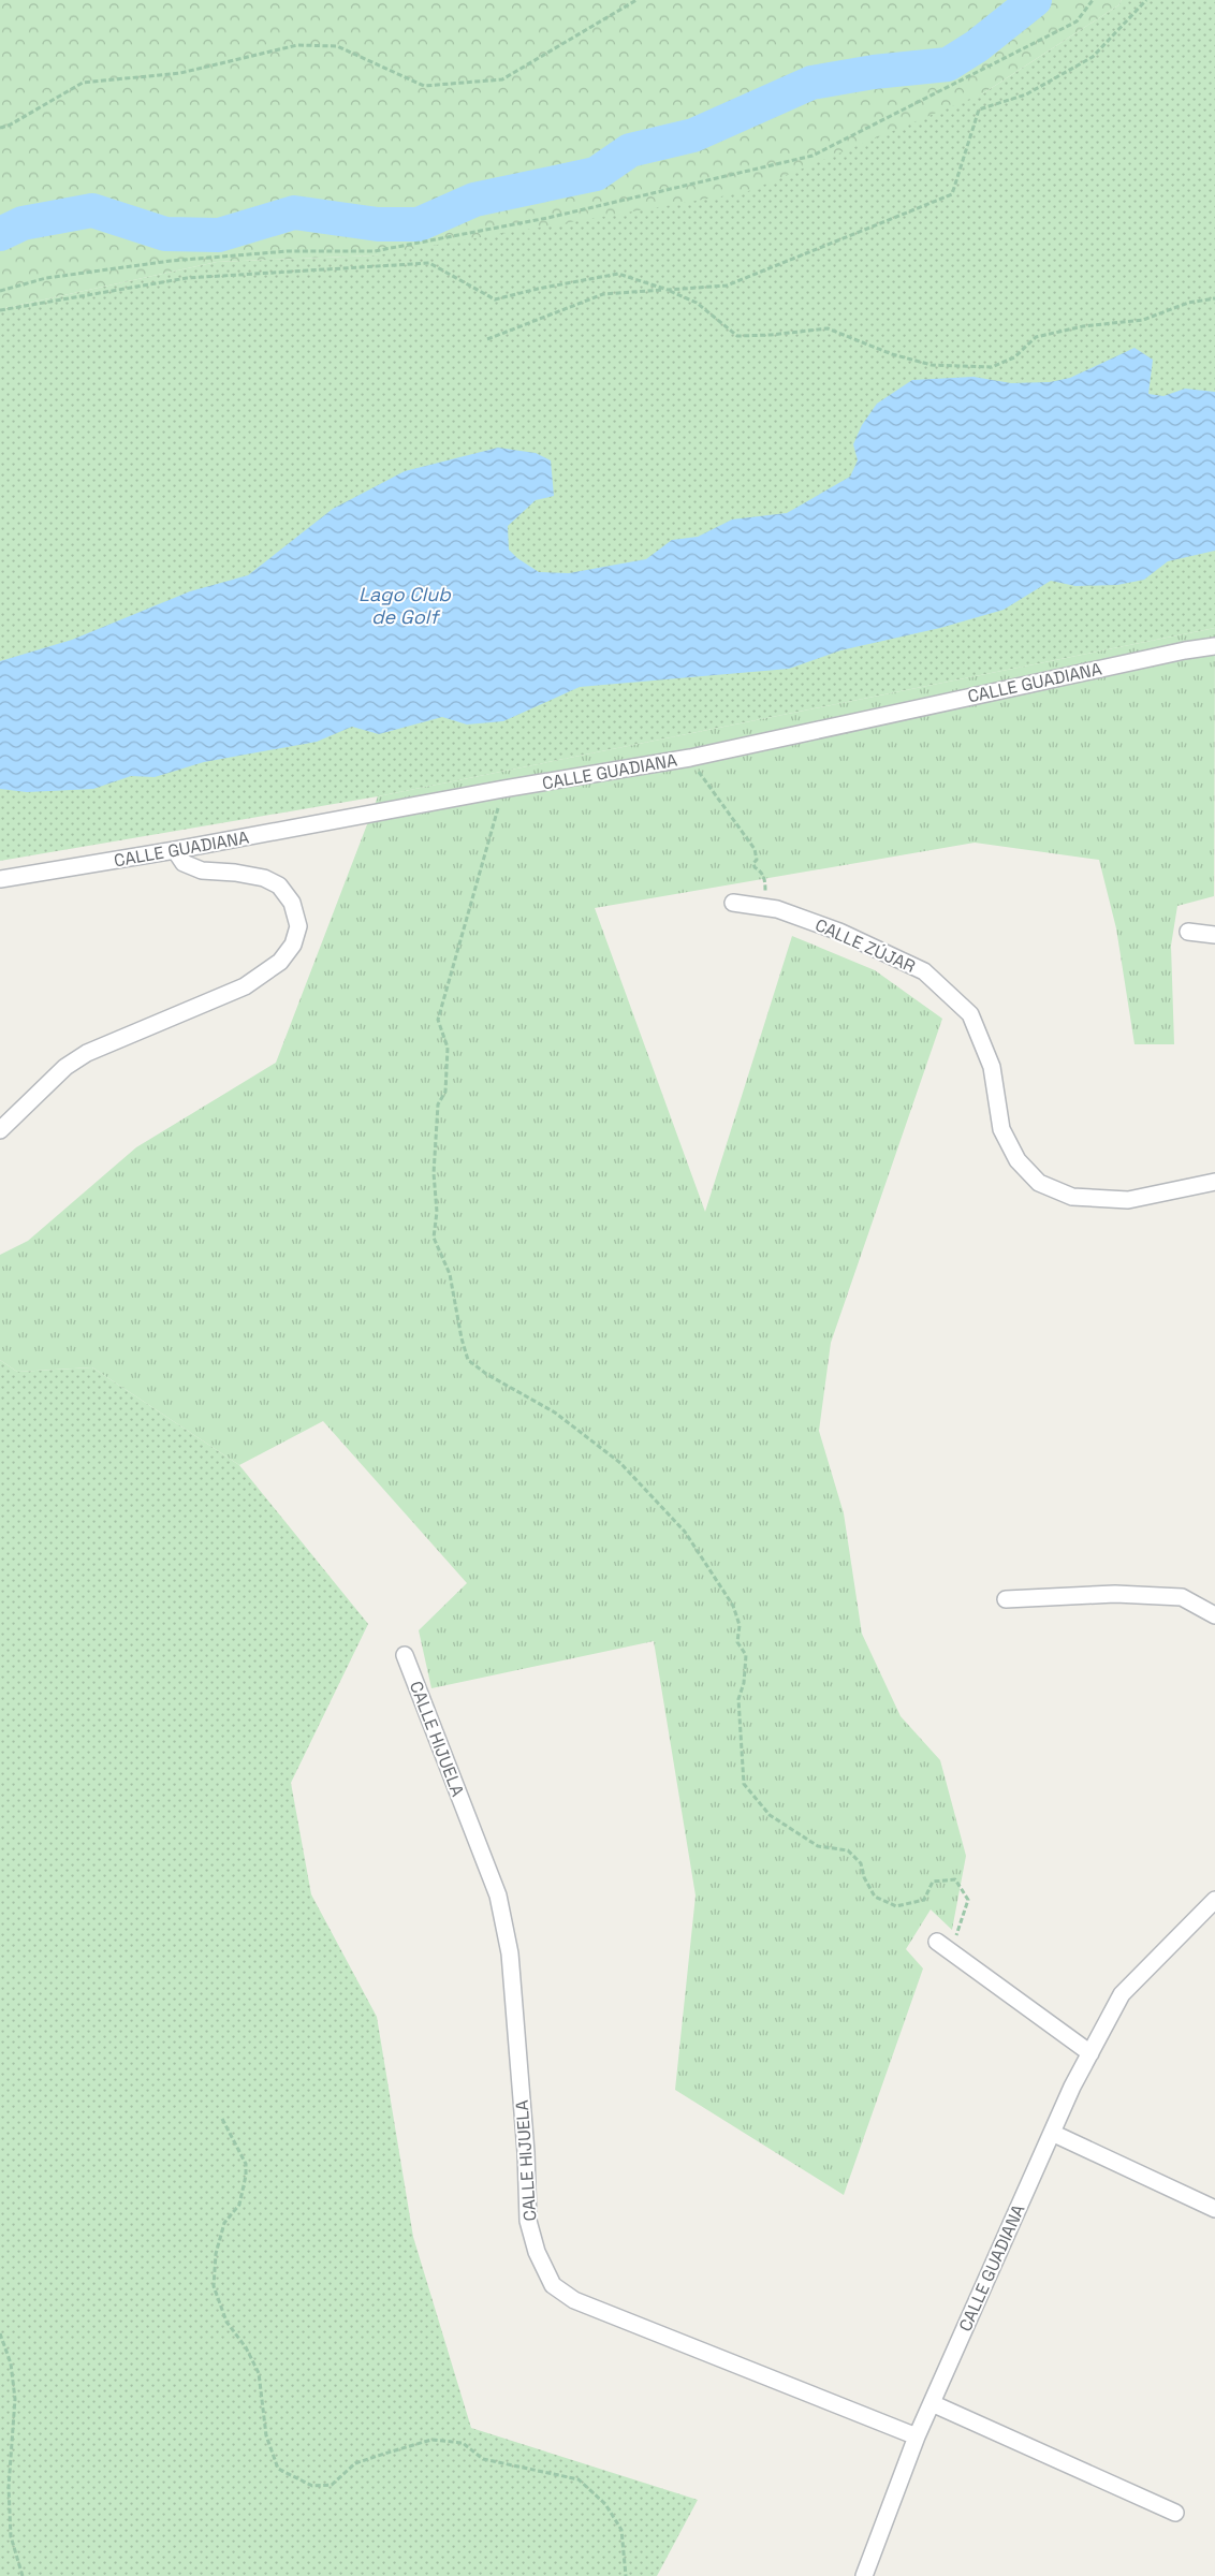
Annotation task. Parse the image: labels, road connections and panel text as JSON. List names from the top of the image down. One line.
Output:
{"streets":{"street":["CALLE GUADIANA","CALLE ZÚJAR","CALLE HIJUELA"]},"crossings":[["CALLE GUADIANA","CALLE HIJUELA"]],"water":["Lago Club de Golf"]}
